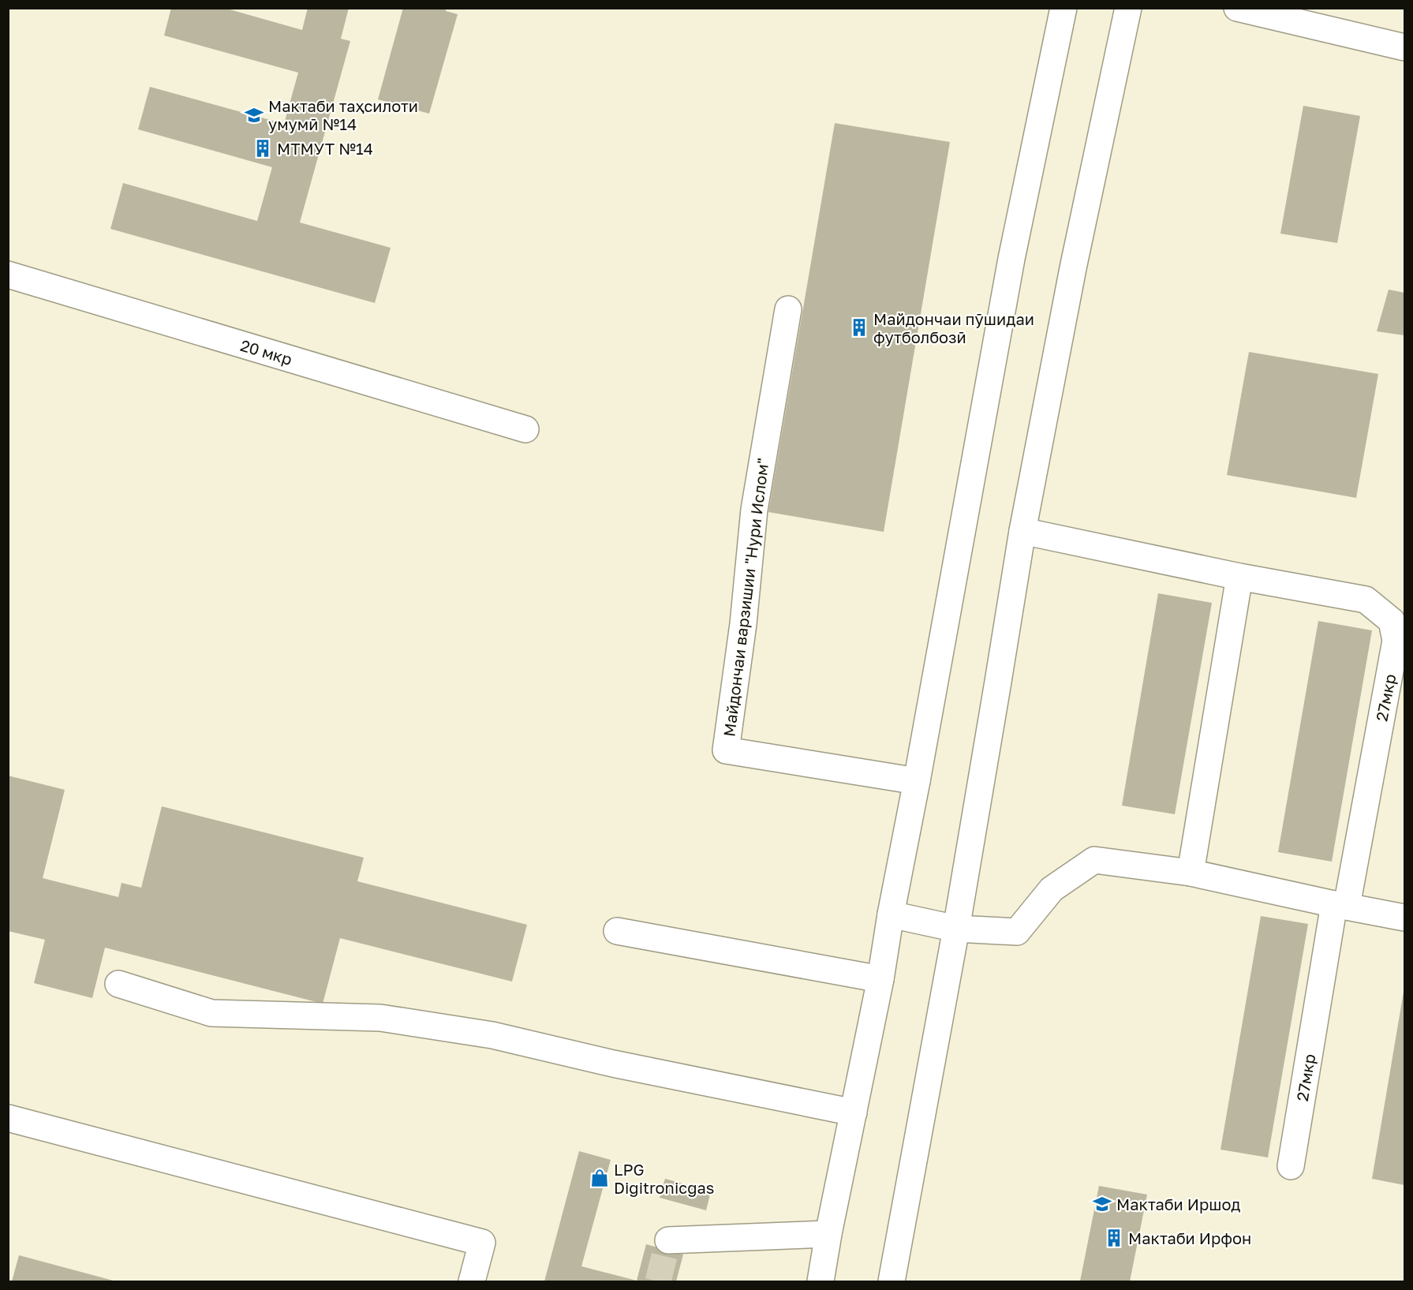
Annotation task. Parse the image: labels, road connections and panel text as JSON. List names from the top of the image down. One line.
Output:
{"streets":{"main road":["20 мкр","Майдончаи варзишии \"Нури Ислом\"","27мкр"]},"places":{"school or university":["Мактаби таҳсилоти умумӣ №14","Мактаби Иршод"],"building":["МТМУТ №14","Майдончаи пӯшидаи футболбозӣ","Мактаби Ирфон"],"shop":["LPG Digitronicgas"]}}
